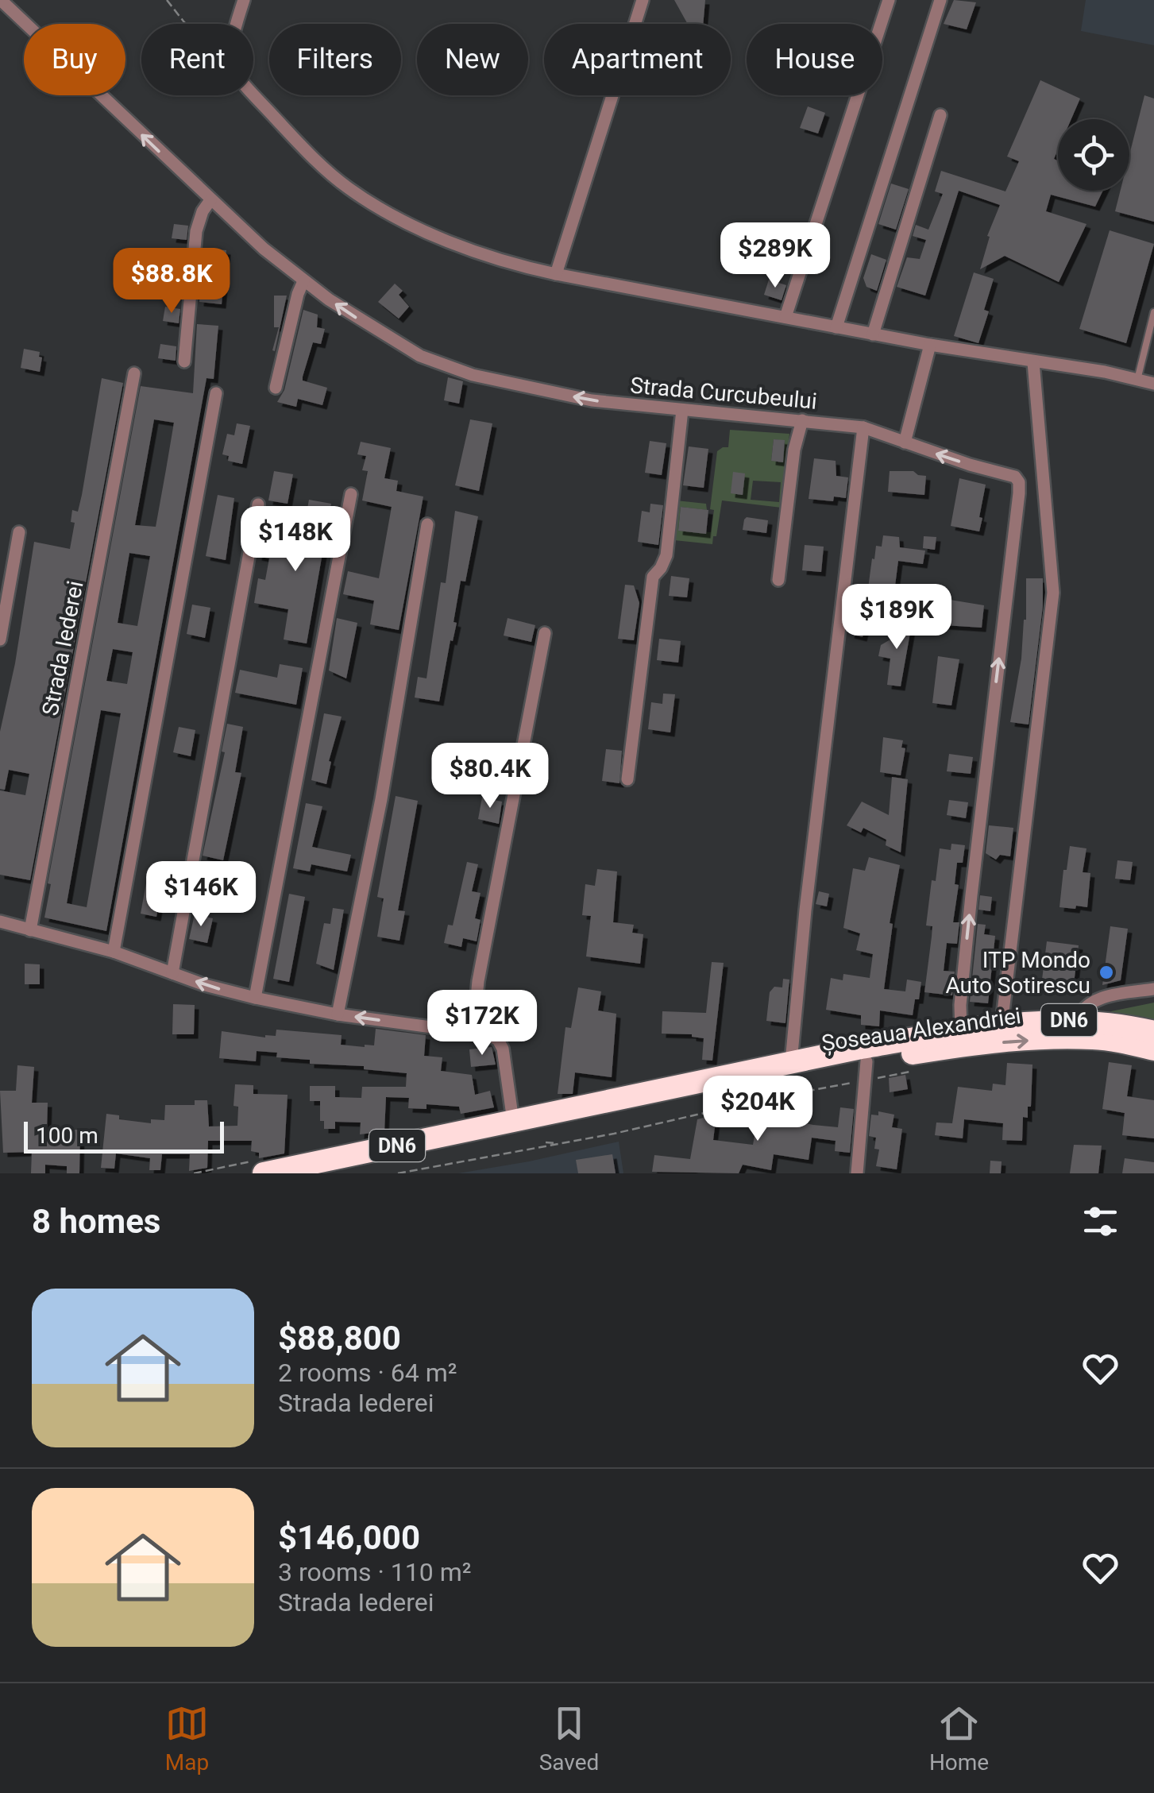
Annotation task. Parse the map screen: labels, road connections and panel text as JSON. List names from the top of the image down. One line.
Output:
{"streets":{"highway":["DN6","Șoseaua Alexandriei"],"street":["Strada Curcubeului","Strada Iederei"]},"crossings":[["Strada Curcubeului","Șoseaua Alexandriei"]],"one_way":["Strada Curcubeului"],"places":["ITP Mondo Auto Sotirescu"],"scale_bar":"100 m","page":{"chip":["Buy","Rent","Filters","New","Apartment","House"],"price":["$289K","$88.8K","$148K","$189K","$80.4K","$146K","$172K","$204K"],"scale":"100 m","heading":"8 homes","list":[{"name":"$88,800","note":"2 rooms · 64 m² · Strada Iederei"},{"name":"$146,000","note":"3 rooms · 110 m² · Strada Iederei"}],"tabs":["Map","Saved","Home"]}}
